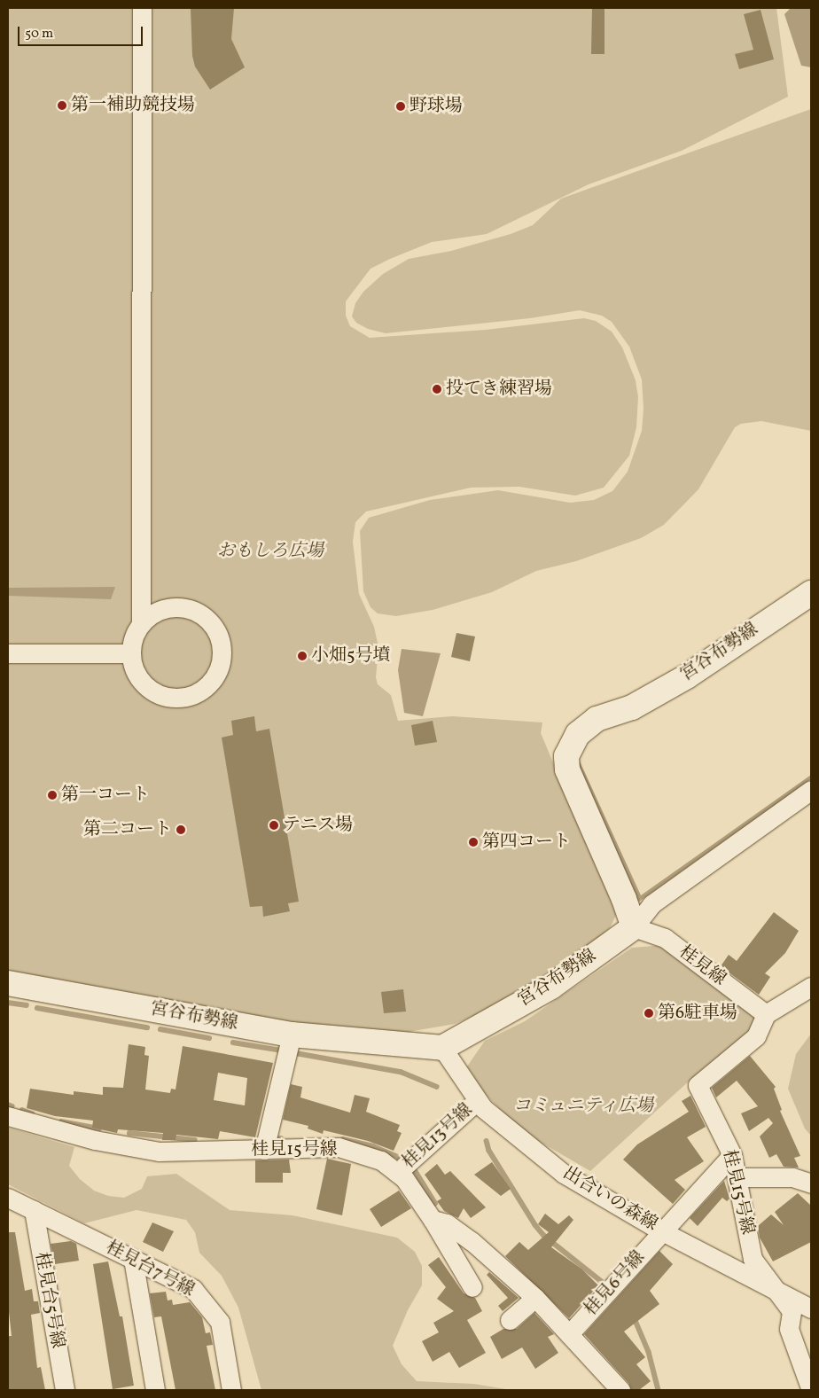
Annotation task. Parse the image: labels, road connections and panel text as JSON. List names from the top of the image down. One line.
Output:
{"streets":{"street":["宮谷布勢線","桂見線","桂見13号線","桂見15号線","出合いの森線","桂見台7号線","桂見6号線","桂見台5号線"]},"crossings":[["宮谷布勢線","桂見線"],["宮谷布勢線","出合いの森線"],["桂見線","桂見15号線"],["桂見13号線","桂見15号線"],["桂見13号線","出合いの森線"],["桂見15号線","出合いの森線"],["桂見15号線","桂見6号線"],["出合いの森線","桂見6号線"],["桂見台7号線","桂見台5号線"]],"parks":["おもしろ広場","コミュニティ広場"],"places":["第一補助競技場","野球場","投てき練習場","小畑5号墳","第一コート","テニス場","第二コート","第四コート","第6駐車場"],"scale_bar":"50 m"}
